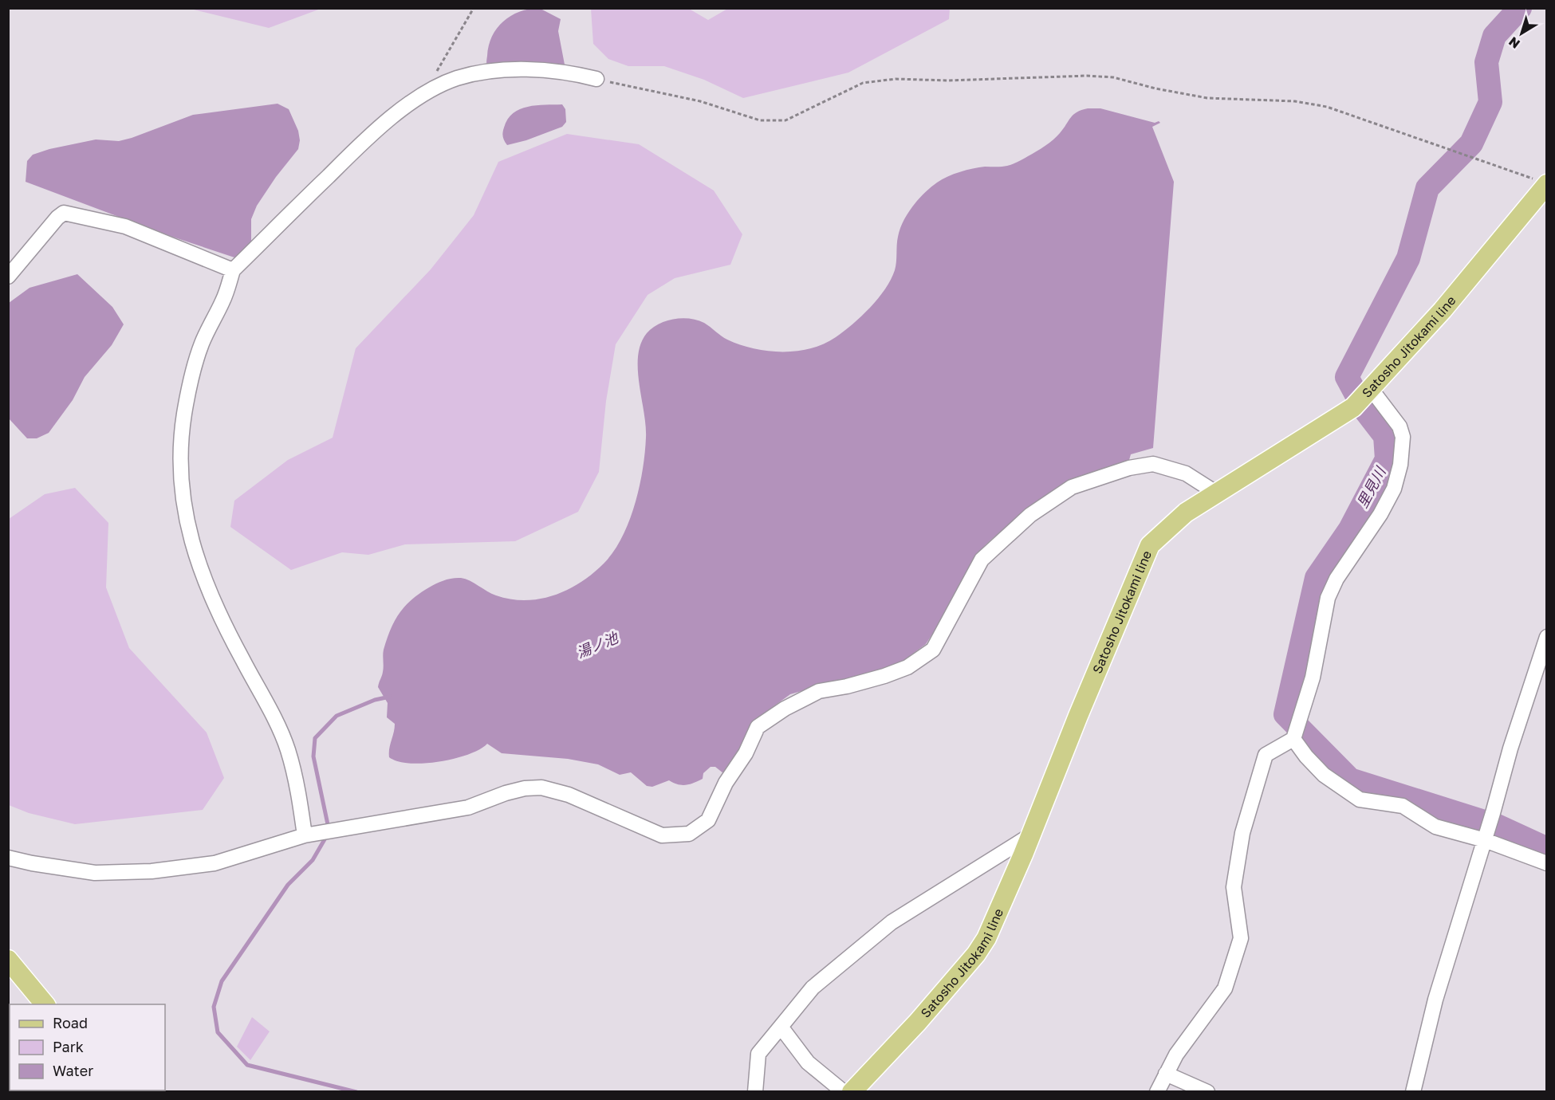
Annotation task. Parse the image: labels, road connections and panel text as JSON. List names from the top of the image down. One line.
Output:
{"streets":{"main road":["Satosho Jitokami line"]},"water":["里見川","湯ノ池"],"legend":["Road","Park","Water"],"north":"bottom left"}
